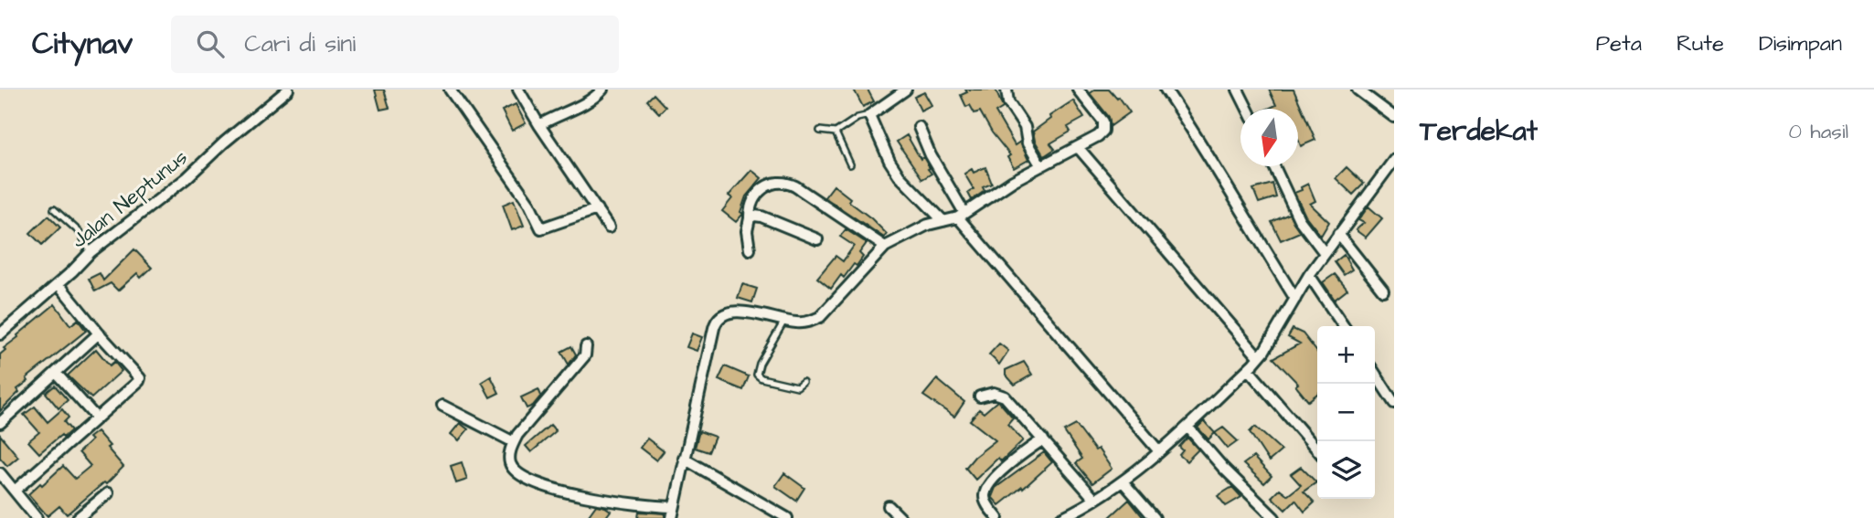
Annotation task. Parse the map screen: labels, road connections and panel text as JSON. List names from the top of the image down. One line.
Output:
{"streets":{"street":["Jalan Neptunus"]},"north":"bottom","page":{"header":"Citynav","search":"Cari di sini","nav":["Peta","Rute","Disimpan"],"heading":["Terdekat","0 hasil"],"map_buttons":["+","−"]}}
